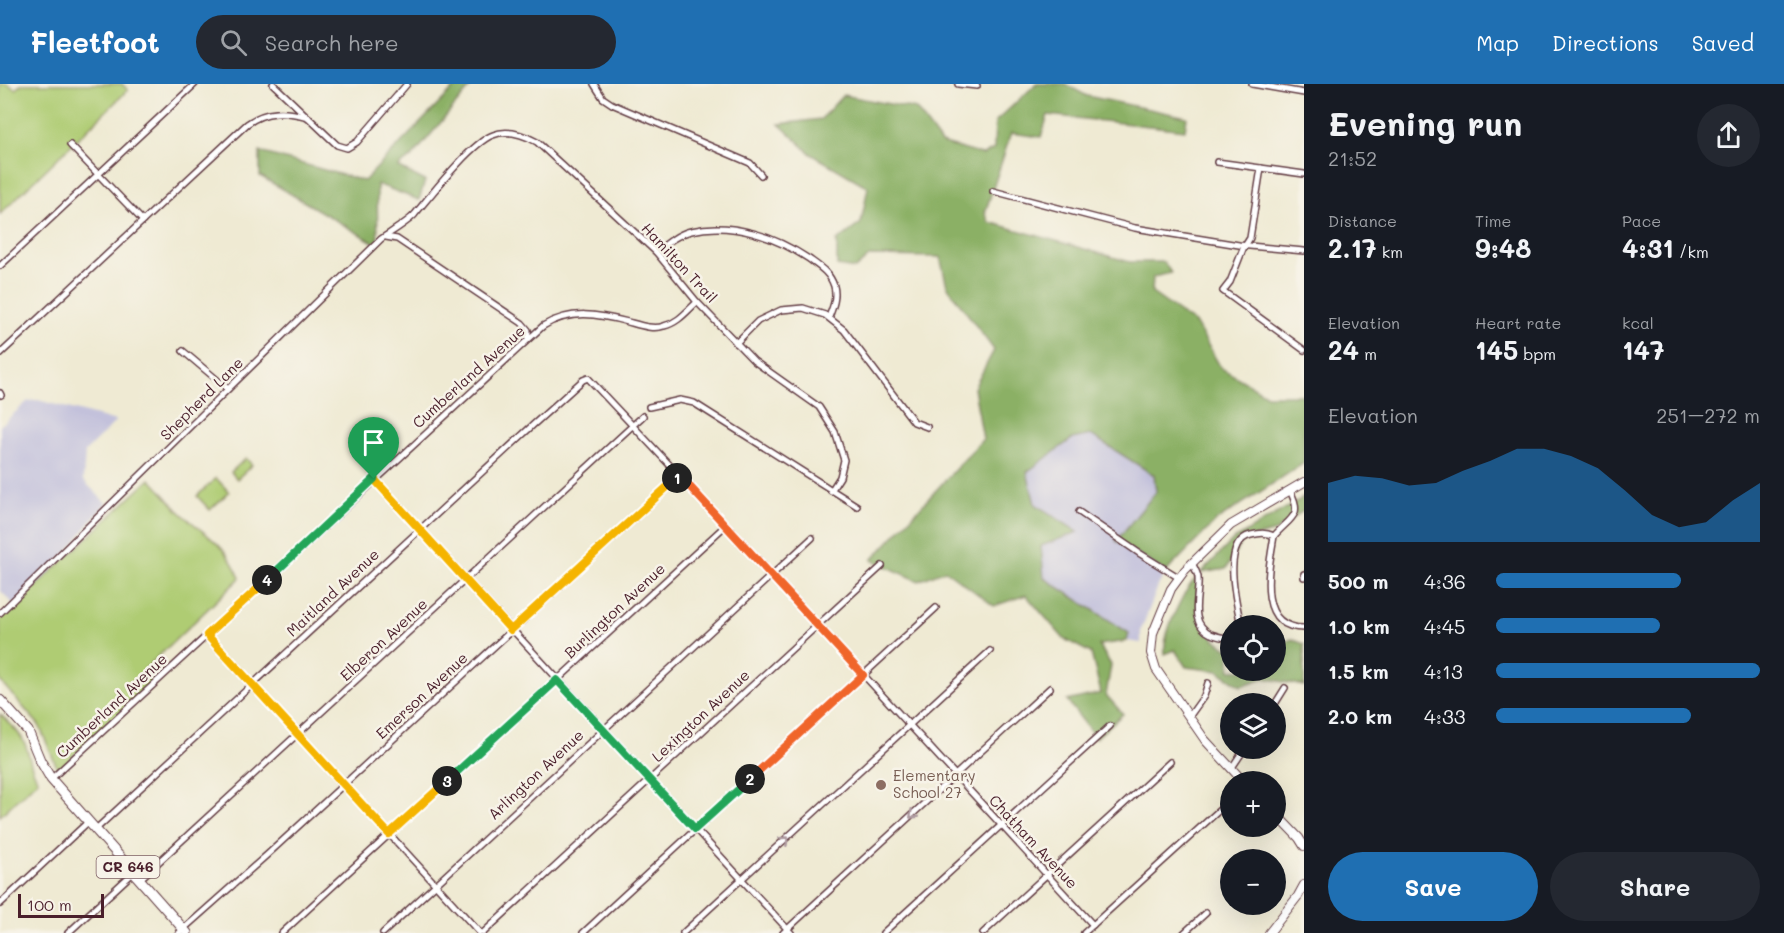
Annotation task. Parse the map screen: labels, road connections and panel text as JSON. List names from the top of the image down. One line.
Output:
{"streets":{"main road":["CR 646"],"street":["Hamilton Trail","Cumberland Avenue","Shepherd Lane","Maitland Avenue","Burlington Avenue","Elberon Avenue","Emerson Avenue","Lexington Avenue","Arlington Avenue","Chatham Avenue"]},"crossings":[["Hamilton Trail","Cumberland Avenue"],["Hamilton Trail","Shepherd Lane"],["Cumberland Avenue","CR 646"],["Maitland Avenue","Chatham Avenue"],["Maitland Avenue","CR 646"],["Burlington Avenue","Chatham Avenue"],["Elberon Avenue","Chatham Avenue"],["Elberon Avenue","CR 646"],["Emerson Avenue","Chatham Avenue"],["Emerson Avenue","CR 646"],["Lexington Avenue","Chatham Avenue"],["Arlington Avenue","Chatham Avenue"]],"places":["Elementary School 27"],"scale_bar":"100 m","page":{"header":"Fleetfoot","search":"Search here","nav":["Map","Directions","Saved"],"heading":["Evening run","21:52"],"stats":[["Distance","2.17 km"],["Time","9:48"],["Pace","4:31 /km"],["Elevation","24 m"],["Heart rate","145 bpm"],["kcal","147"]],"chart":["Elevation","251–272 m"],"pins":["1","4","2","3"],"list":[{"name":"500 m","note":"4:36"},{"name":"1.0 km","note":"4:45"},{"name":"1.5 km","note":"4:13"},{"name":"2.0 km","note":"4:33"}],"map_buttons":["+","−"],"buttons":["Save","Share"],"scale":"100 m"}}
